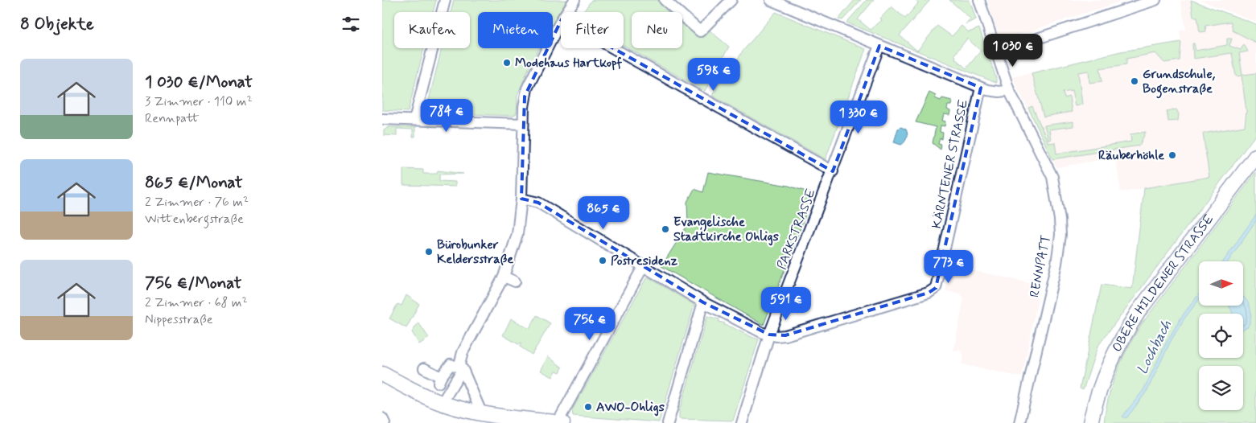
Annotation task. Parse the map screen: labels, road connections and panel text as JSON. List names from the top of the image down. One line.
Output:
{"streets":{"main road":["OBERE HILDENER STRASSE"],"street":["KÄRNTENER STRASSE","PARKSTRASSE","RENNPATT"]},"crossings":[["KÄRNTENER STRASSE","PARKSTRASSE"]],"water":["Lochbach"],"places":["Modehaus Hartkopf","Grundschule, Bogenstraße","Räuberhöhle","Evangelische Stadtkirche Ohligs","Bürobunker Keldersstraße","Postresidenz","AWO-Ohligs"],"north":"right","page":{"heading":"8 Objekte","chip":["Kaufen","Mieten","Filter","Neu"],"price":["1 030 €","598 €","784 €","1 330 €","865 €","773 €","591 €","756 €"],"list":[{"name":"1 030 €/Monat","note":"3 Zimmer · 110 m² · Rennpatt"},{"name":"865 €/Monat","note":"2 Zimmer · 76 m² · Wittenbergstraße"},{"name":"756 €/Monat","note":"2 Zimmer · 68 m² · Nippesstraße"}]}}
